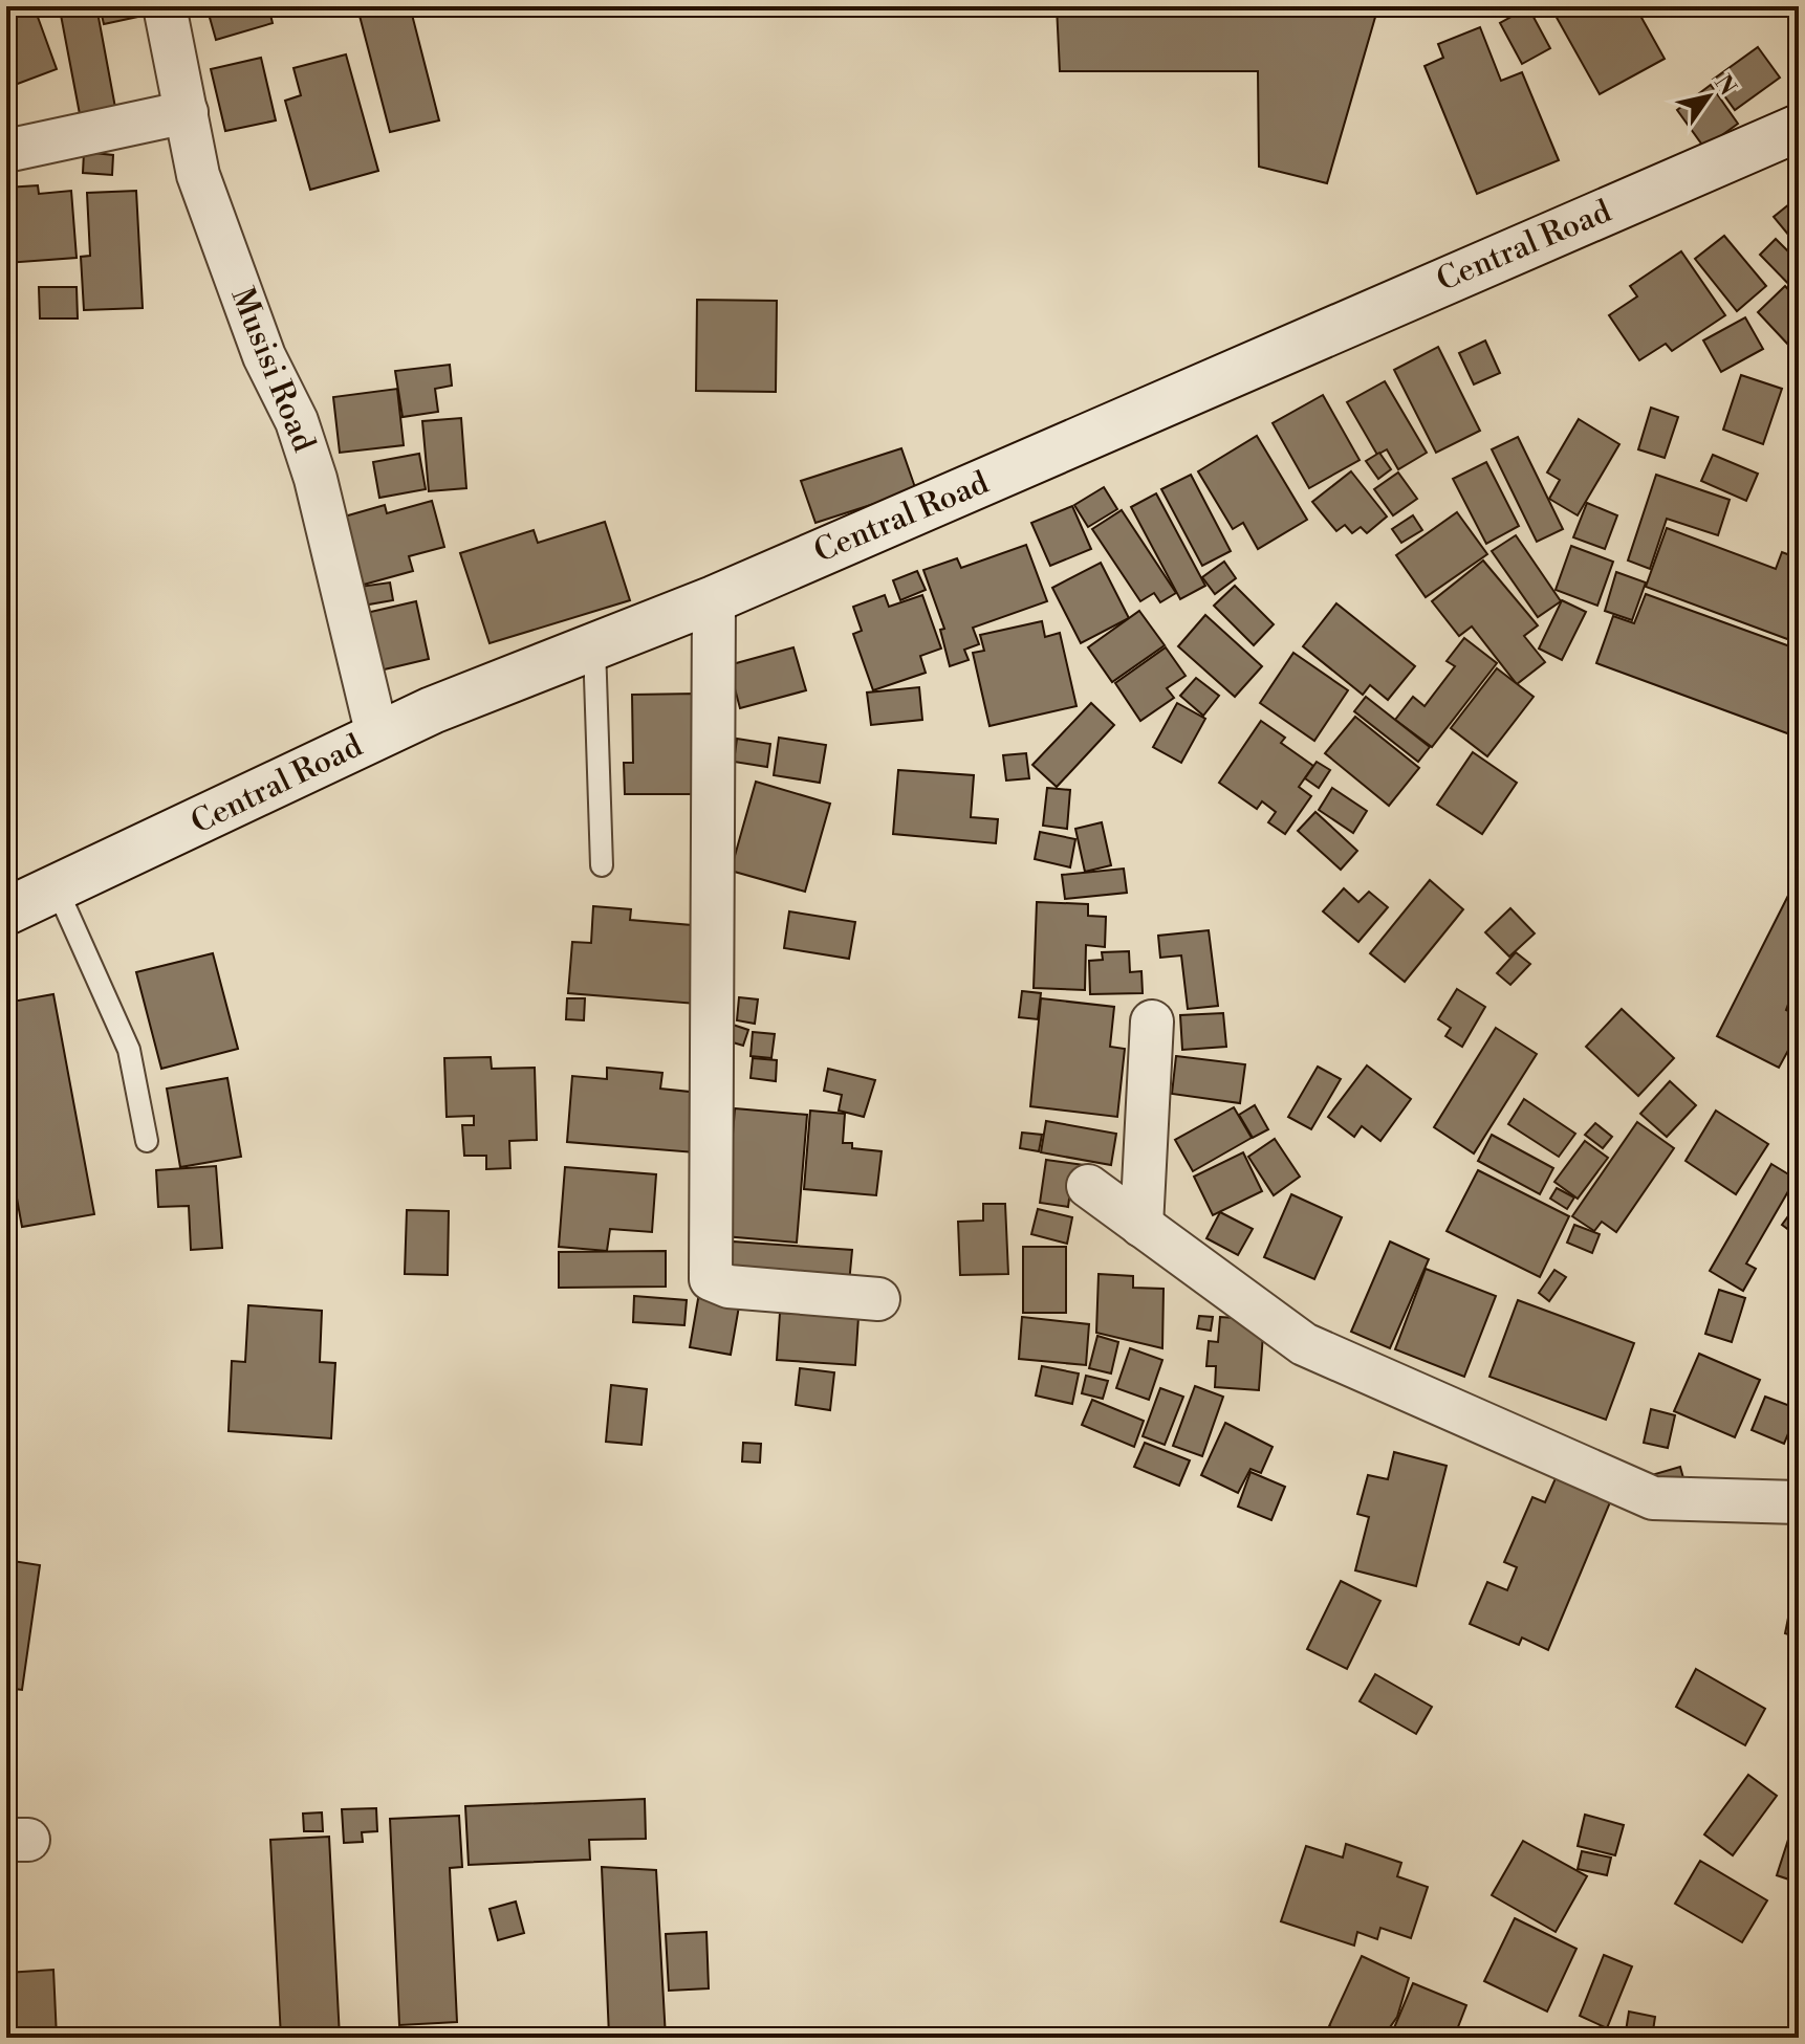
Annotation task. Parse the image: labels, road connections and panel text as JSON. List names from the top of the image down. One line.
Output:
{"streets":{"street":["Central Road","Musisi Road"]},"crossings":[["Central Road","Musisi Road"]],"north":"top right"}
